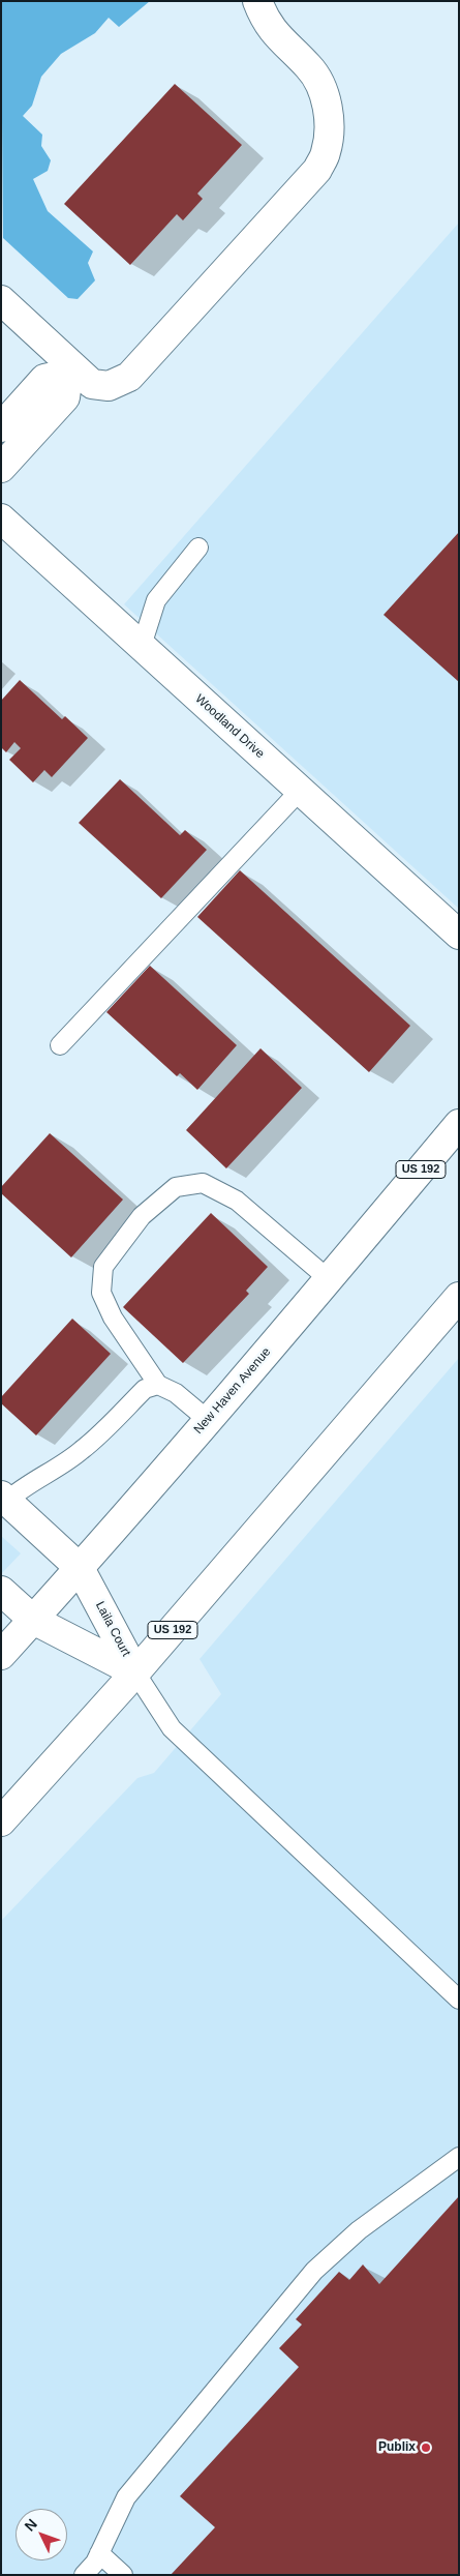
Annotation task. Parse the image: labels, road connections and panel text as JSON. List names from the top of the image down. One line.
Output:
{"streets":{"street":["Woodland Drive","US 192","New Haven Avenue","Laila Court"]},"crossings":[["US 192","Laila Court"],["New Haven Avenue","Laila Court"]],"places":["Publix"],"north":"top left"}
